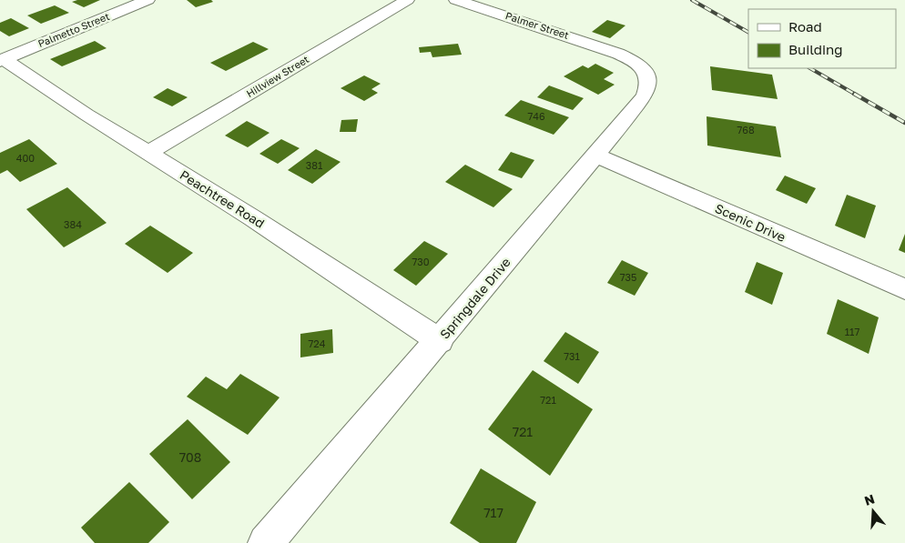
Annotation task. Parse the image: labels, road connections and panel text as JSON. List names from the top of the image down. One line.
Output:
{"streets":{"street":["Palmer Street","Palmetto Street","Hillview Street","Peachtree Road","Scenic Drive","Springdale Drive"]},"crossings":[["Palmer Street","Springdale Drive"],["Palmetto Street","Peachtree Road"],["Hillview Street","Peachtree Road"],["Peachtree Road","Springdale Drive"],["Scenic Drive","Springdale Drive"]],"house_numbers":["746","768","400","381","384","730","735","117","724","731","721","721","708","717"],"legend":["Road","Building"],"north":"top"}
